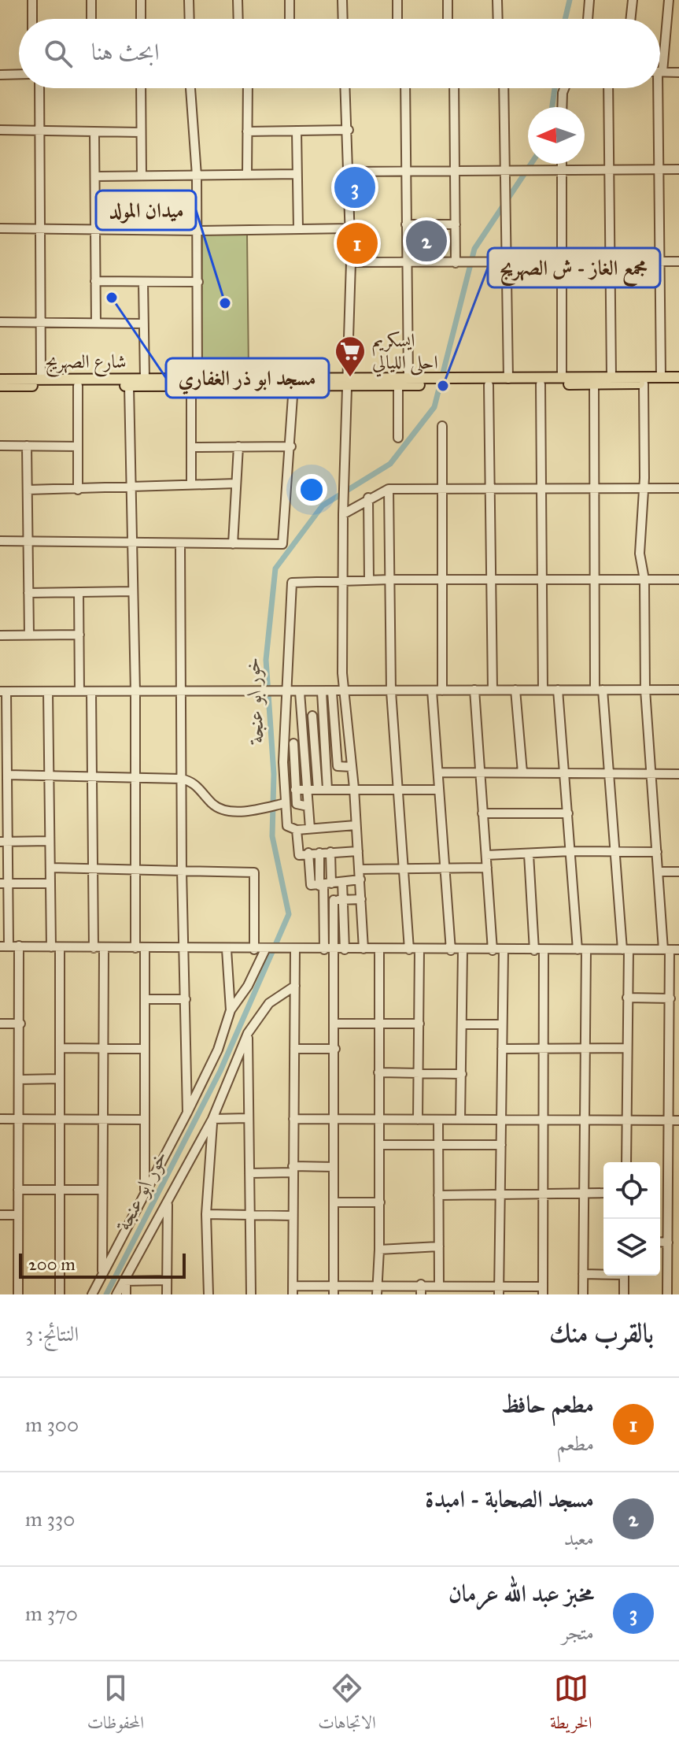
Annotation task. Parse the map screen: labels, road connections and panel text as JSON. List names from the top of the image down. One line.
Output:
{"streets":{"main road":["شارع الصهريج"]},"water":["خور ابو عنجة"],"places":{"other":["مسجد ابو ذر الغفاري","ميدان المولد","مجمع الغاز - ش الصهريج"],"supermarket":["ايسكريم احلى الليالي"]},"scale_bar":"200 m","north":"left","page":{"search":"ابحث هنا","pins":["3","2","1"],"scale":"200 m","heading":["بالقرب منك","النتائج: 3"],"list":[{"mark":"1","name":"مطعم حافظ","note":"مطعم","value":"300 m"},{"mark":"2","name":"مسجد الصحابة - امبدة","note":"معبد","value":"330 m"},{"mark":"3","name":"مخبز عبد الله عرمان","note":"متجر","value":"370 m"}],"nav":["الخريطة","الاتجاهات","المحفوظات"]}}
